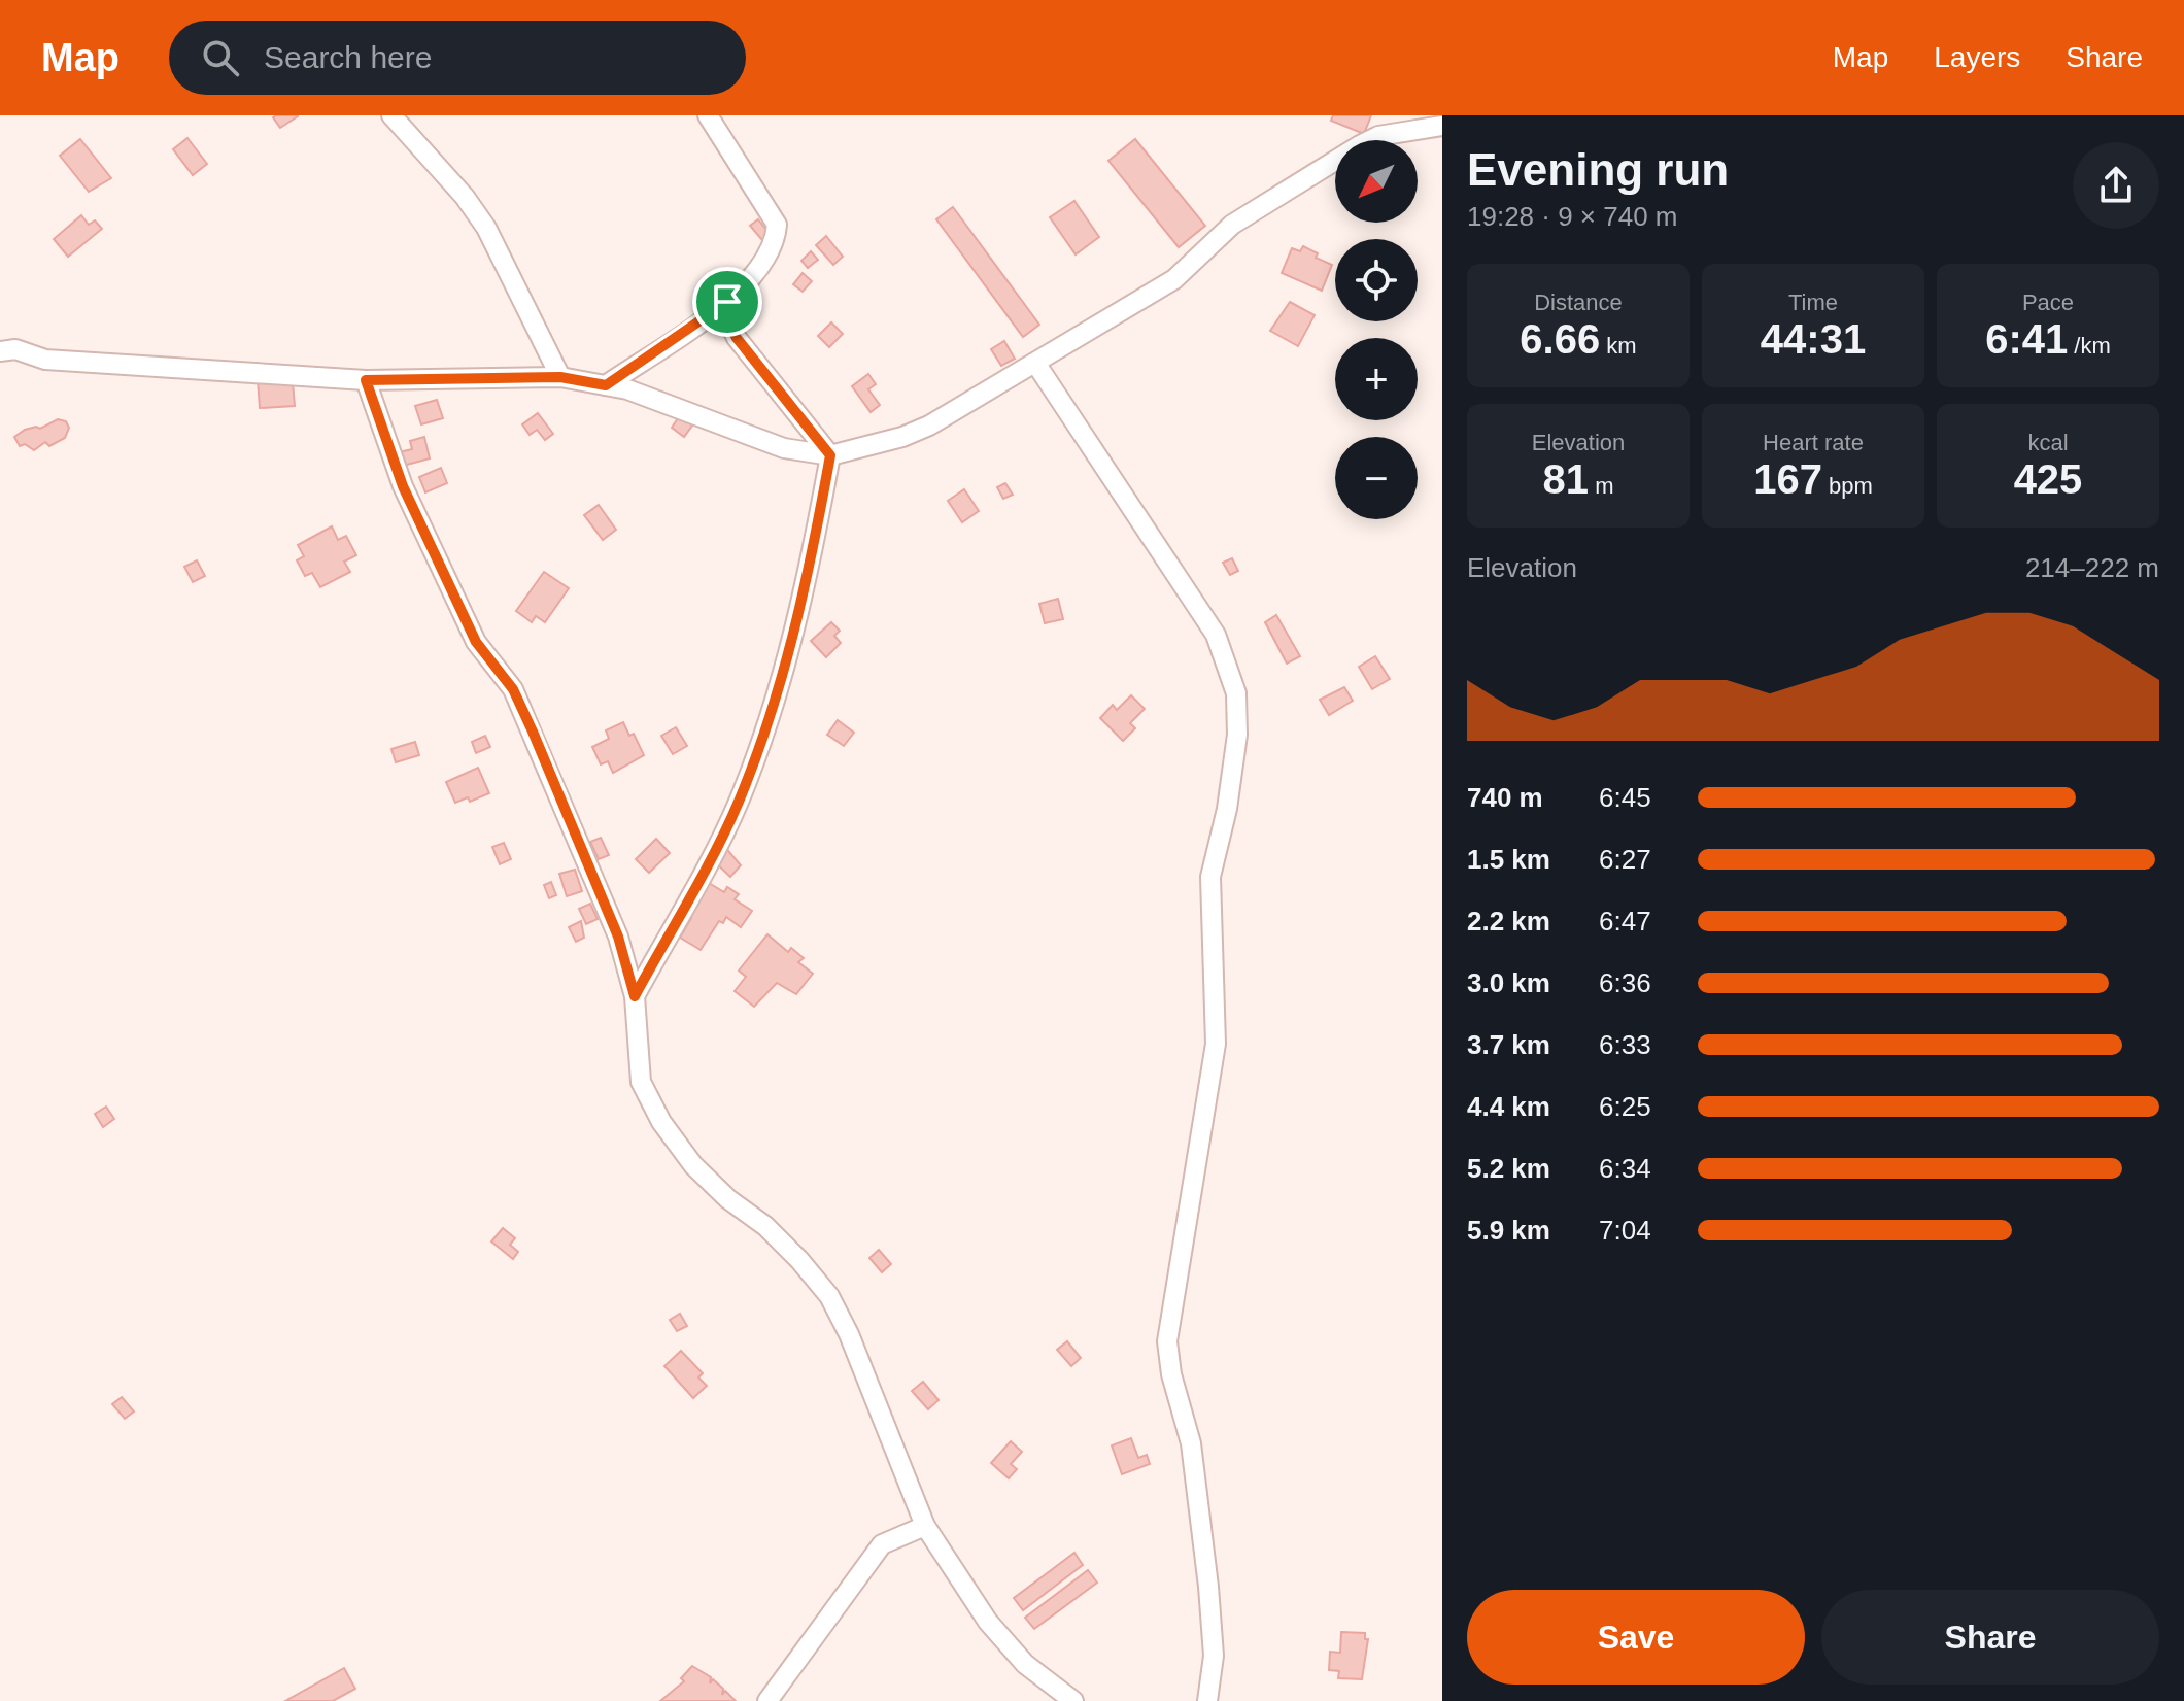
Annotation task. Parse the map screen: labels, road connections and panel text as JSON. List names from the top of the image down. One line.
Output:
{"north":"bottom left","page":{"header":"Map","search":"Search here","nav":["Map","Layers","Share"],"heading":["Evening run","19:28 · 9 × 740 m"],"map_buttons":["+","−"],"stats":[["Distance","6.66 km"],["Time","44:31"],["Pace","6:41 /km"],["Elevation","81 m"],["Heart rate","167 bpm"],["kcal","425"]],"chart":["Elevation","214–222 m"],"list":[{"name":"740 m","note":"6:45"},{"name":"1.5 km","note":"6:27"},{"name":"2.2 km","note":"6:47"},{"name":"3.0 km","note":"6:36"},{"name":"3.7 km","note":"6:33"},{"name":"4.4 km","note":"6:25"},{"name":"5.2 km","note":"6:34"},{"name":"5.9 km","note":"7:04"}],"buttons":["Save","Share"]}}
